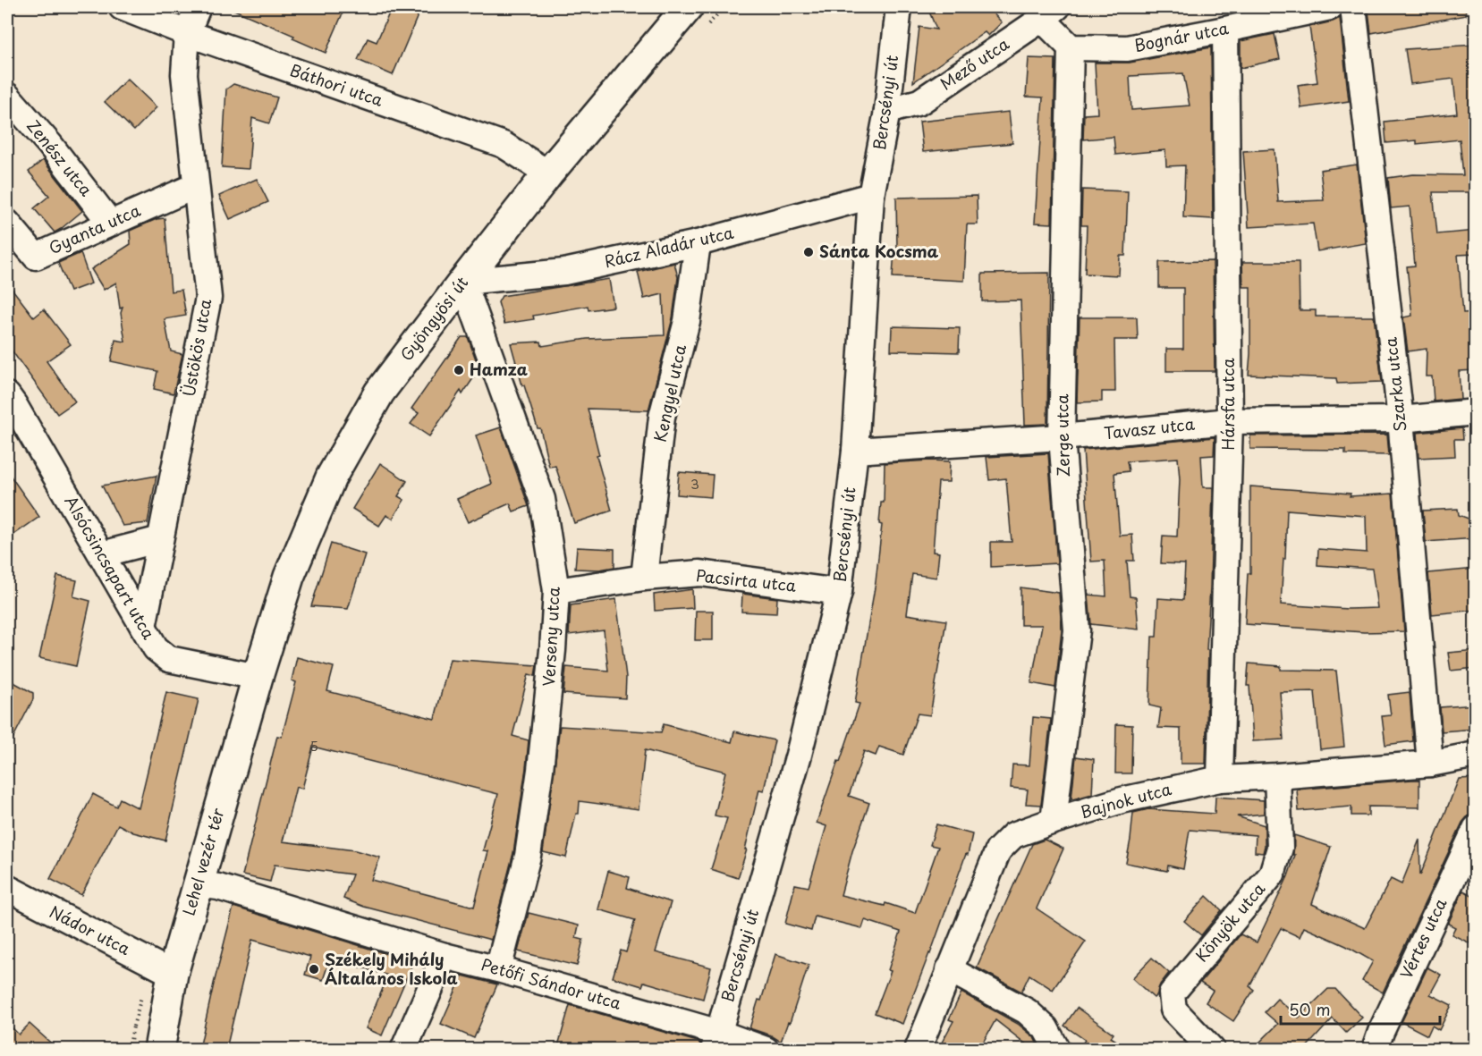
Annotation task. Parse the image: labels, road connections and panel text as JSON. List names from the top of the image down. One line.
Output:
{"streets":{"street":["Bognár utca","Mező utca","Báthori utca","Bercsényi út","Zenész utca","Gyanta utca","Rácz Aladár utca","Gyöngyösi út","Üstökös utca","Szarka utca","Kengyel utca","Hársfa utca","Tavasz utca","Zerge utca","Alsócsincsapart utca","Pacsirta utca","Verseny utca","Bajnok utca","Lehel vezér tér","Könyök utca","Nádor utca","Vértes utca","Petőfi Sándor utca"]},"crossings":[["Bognár utca","Hársfa utca"],["Bognár utca","Zerge utca"],["Mező utca","Bercsényi út"],["Báthori utca","Gyöngyösi út"],["Báthori utca","Üstökös utca"],["Bercsényi út","Rácz Aladár utca"],["Bercsényi út","Tavasz utca"],["Bercsényi út","Pacsirta utca"],["Bercsényi út","Petőfi Sándor utca"],["Zenész utca","Gyanta utca"],["Gyanta utca","Üstökös utca"],["Rácz Aladár utca","Gyöngyösi út"],["Rácz Aladár utca","Kengyel utca"],["Rácz Aladár utca","Verseny utca"],["Gyöngyösi út","Alsócsincsapart utca"],["Gyöngyösi út","Verseny utca"],["Gyöngyösi út","Lehel vezér tér"],["Üstökös utca","Alsócsincsapart utca"],["Szarka utca","Tavasz utca"],["Szarka utca","Bajnok utca"],["Kengyel utca","Pacsirta utca"],["Hársfa utca","Tavasz utca"],["Hársfa utca","Bajnok utca"],["Tavasz utca","Zerge utca"],["Zerge utca","Bajnok utca"],["Alsócsincsapart utca","Lehel vezér tér"],["Pacsirta utca","Verseny utca"],["Verseny utca","Petőfi Sándor utca"],["Bajnok utca","Könyök utca"],["Lehel vezér tér","Nádor utca"],["Lehel vezér tér","Petőfi Sándor utca"]],"places":["Sánta Kocsma","Hamza","Székely Mihály Általános Iskola"],"house_numbers":["3","5"],"scale_bar":"50 m"}
